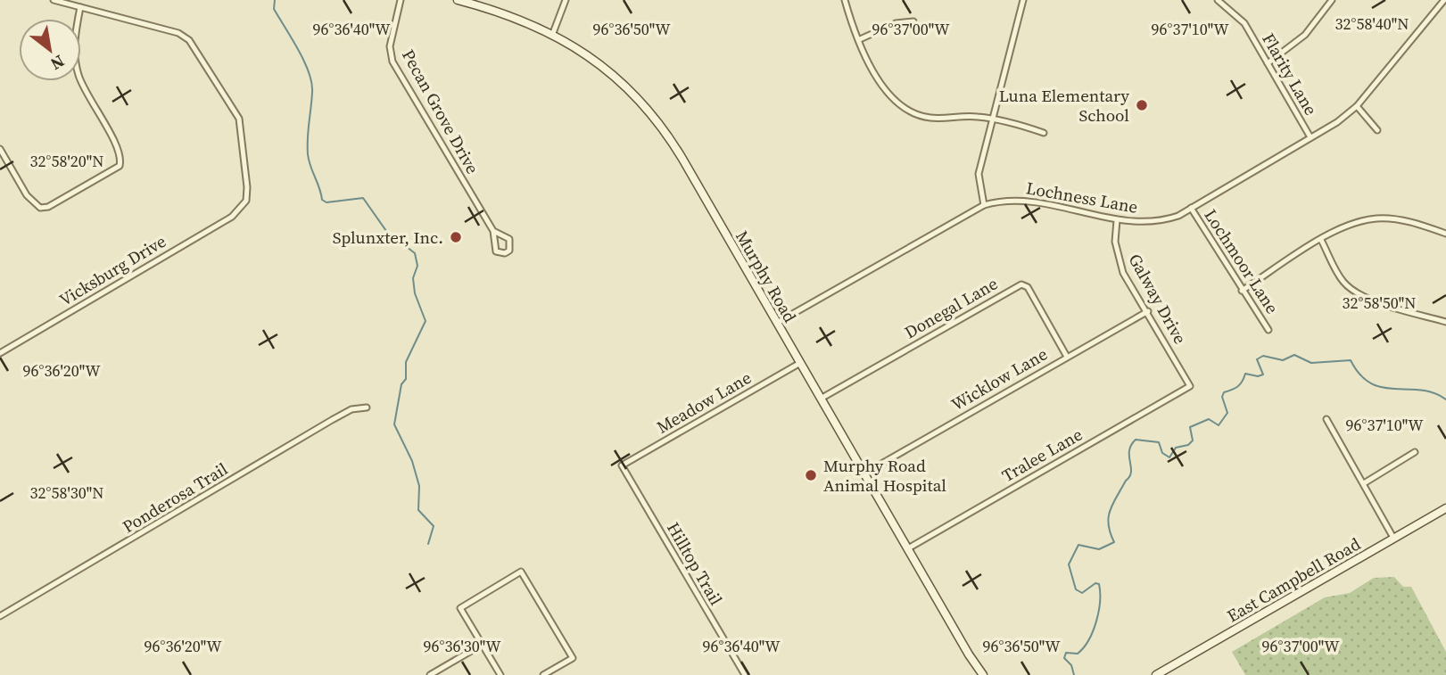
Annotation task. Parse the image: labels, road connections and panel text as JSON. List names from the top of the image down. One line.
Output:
{"streets":{"main road":["Murphy Road","East Campbell Road"],"street":["Flarity Lane","Pecan Grove Drive","Lochness Lane","Lochmoor Lane","Vicksburg Drive","Galway Drive","Donegal Lane","Wicklow Lane","Meadow Lane","Tralee Lane","Ponderosa Trail","Hilltop Trail"]},"crossings":[["Flarity Lane","Lochness Lane"],["Lochness Lane","Lochmoor Lane"],["Lochness Lane","Murphy Road"],["Lochness Lane","Galway Drive"],["Murphy Road","Donegal Lane"],["Murphy Road","Wicklow Lane"],["Murphy Road","Meadow Lane"],["Murphy Road","Tralee Lane"],["Galway Drive","Wicklow Lane"],["Galway Drive","Tralee Lane"],["Donegal Lane","Wicklow Lane"],["Meadow Lane","Hilltop Trail"]],"places":["Luna Elementary School","Splunxter, Inc.","Murphy Road Animal Hospital"],"north":"bottom right","coordinates":["32°58'40\"N","96°36'40\"W","96°36'50\"W","96°37'00\"W","96°37'10\"W","32°58'20\"N","32°58'50\"N","96°36'20\"W","32°58'30\"N","96°36'30\"W"]}
